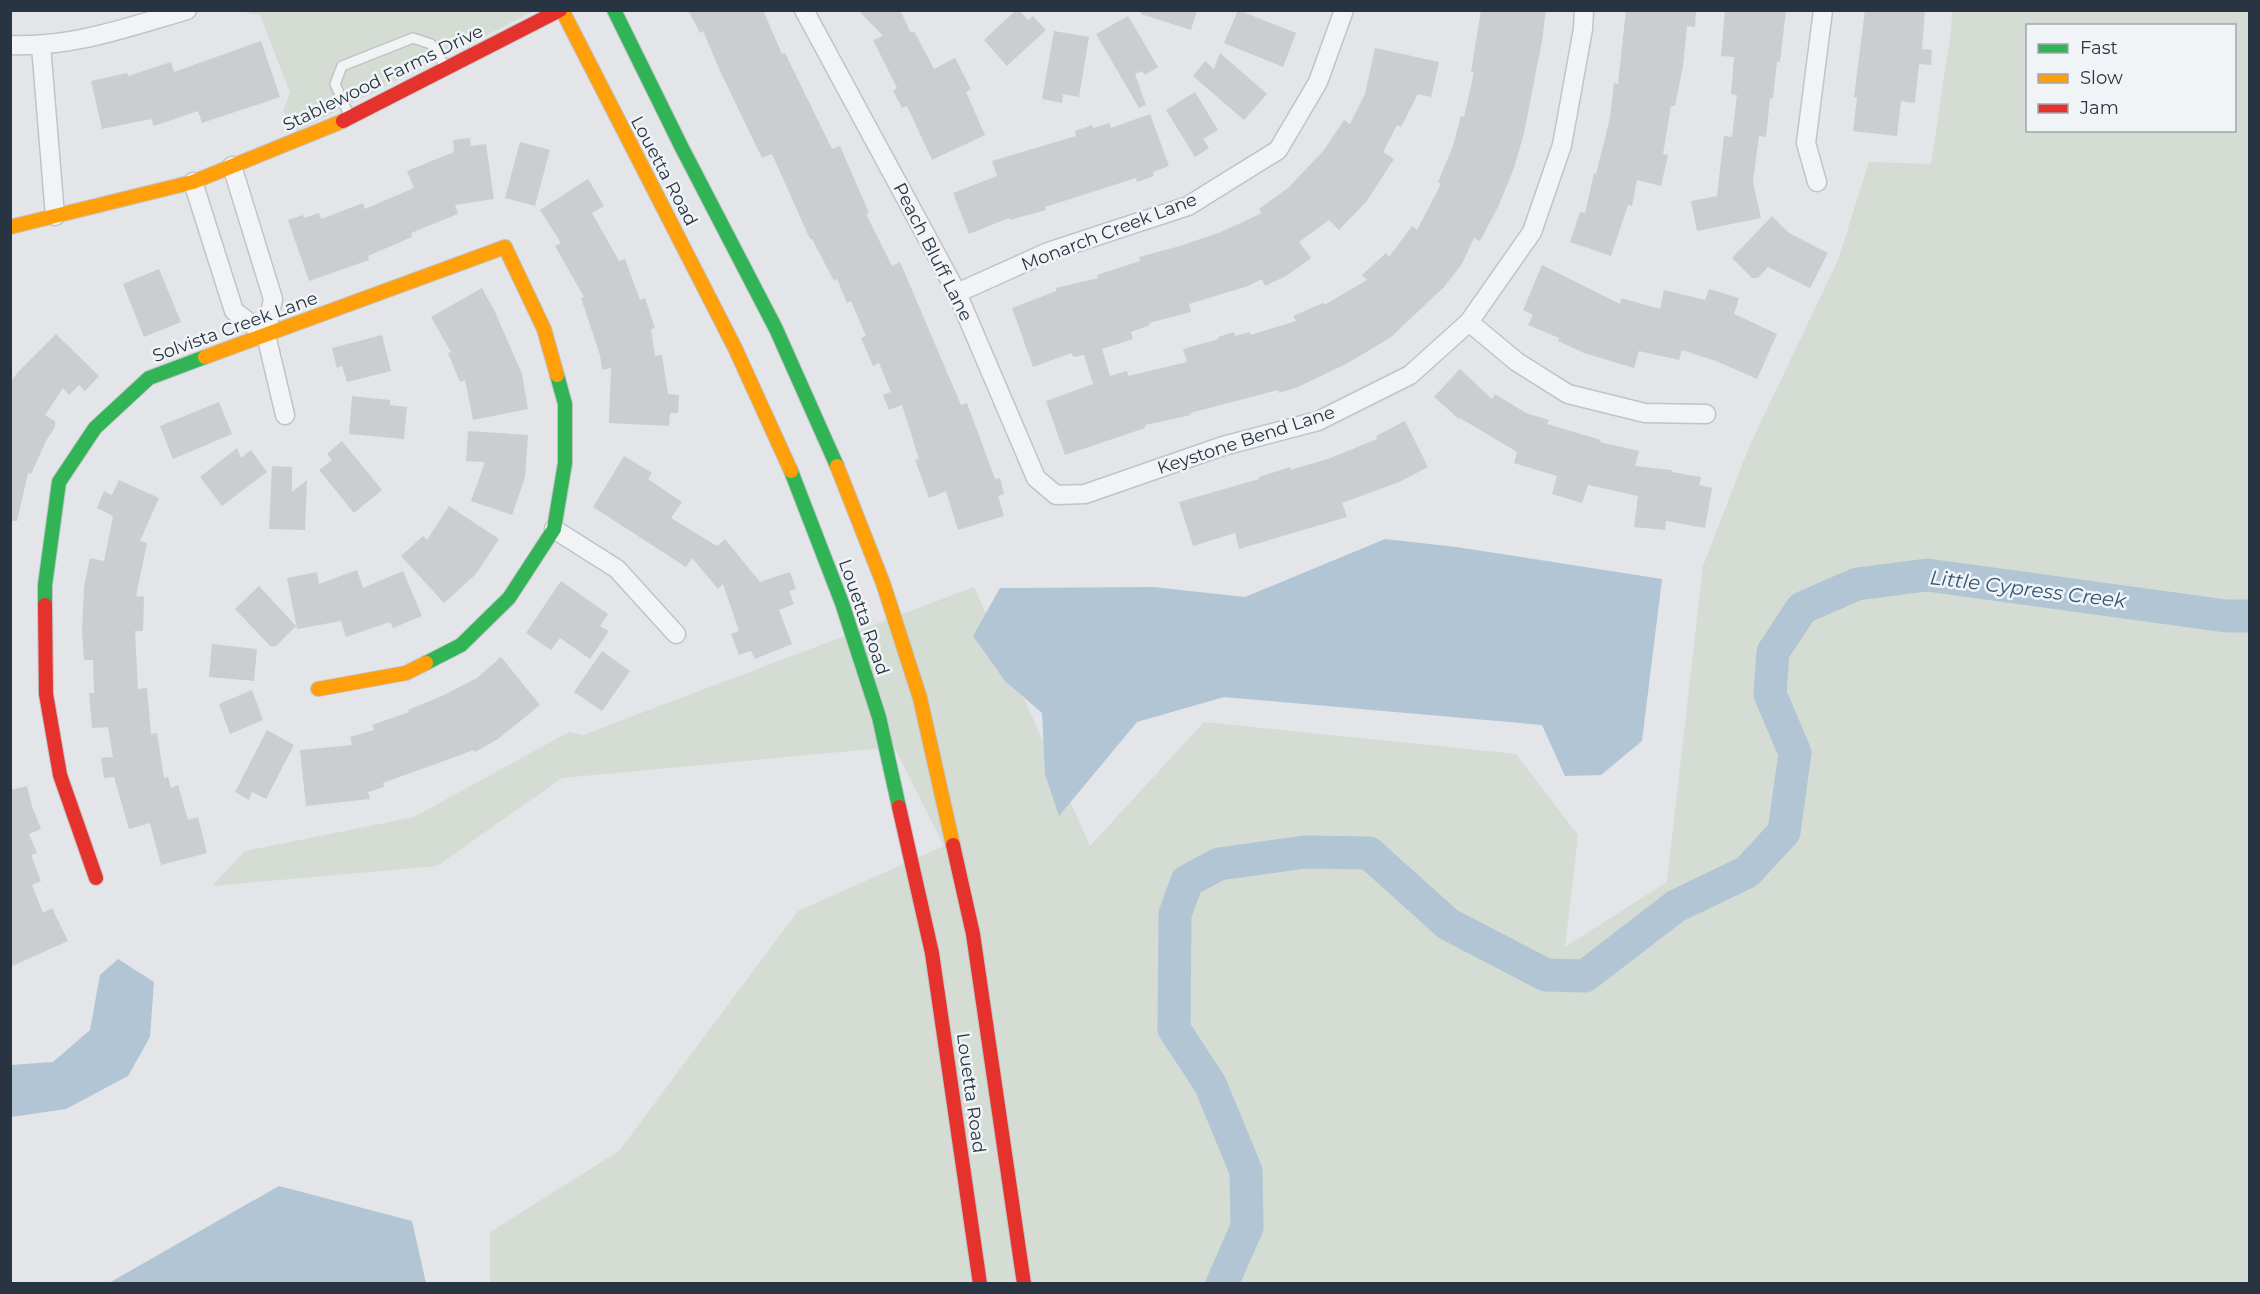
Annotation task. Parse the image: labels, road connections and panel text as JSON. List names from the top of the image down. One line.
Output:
{"streets":{"main road":["Stablewood Farms Drive","Louetta Road","Solvista Creek Lane"],"street":["Monarch Creek Lane","Peach Bluff Lane","Keystone Bend Lane"]},"crossings":[["Stablewood Farms Drive","Louetta Road"],["Monarch Creek Lane","Peach Bluff Lane"],["Peach Bluff Lane","Keystone Bend Lane"]],"water":["Little Cypress Creek"],"legend":["Fast","Slow","Jam"]}
